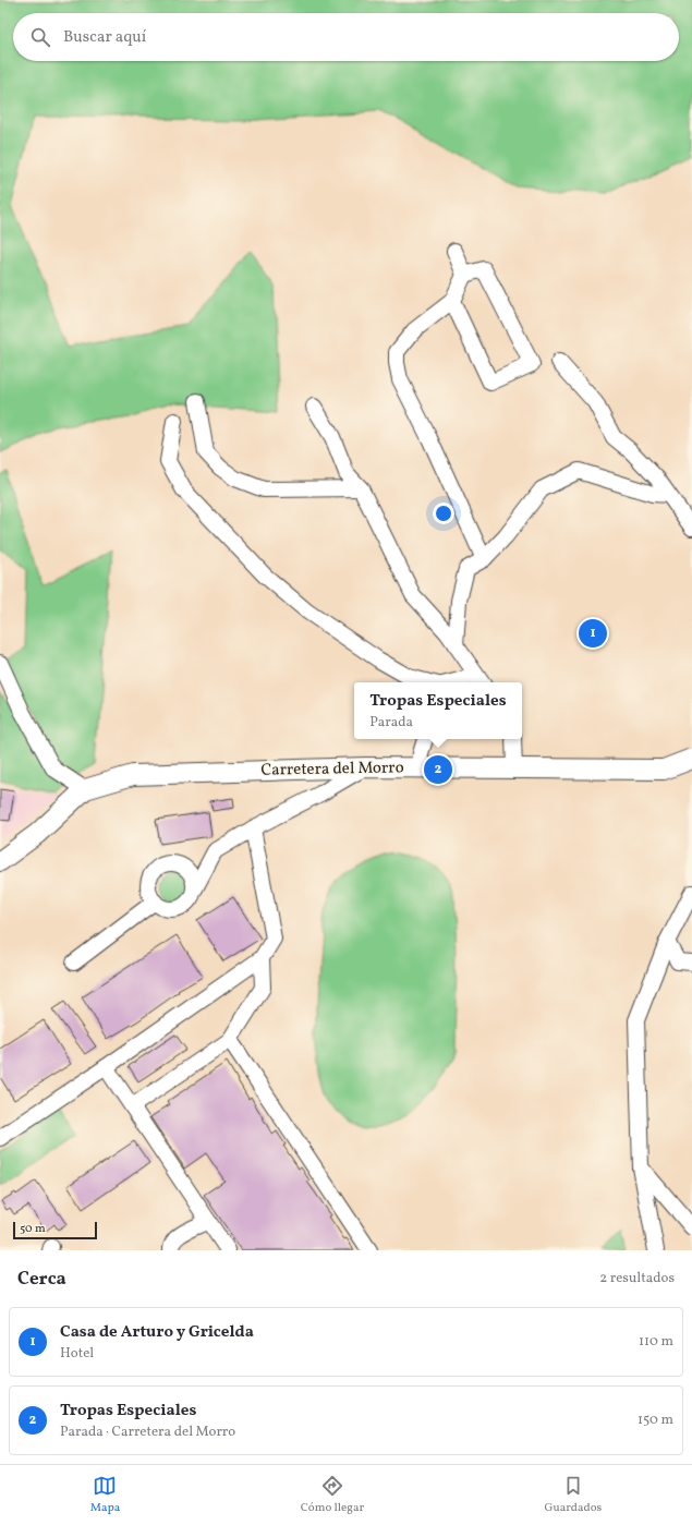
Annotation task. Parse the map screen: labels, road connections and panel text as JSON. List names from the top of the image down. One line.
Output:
{"streets":{"main road":["Carretera del Morro"]},"scale_bar":"50 m","page":{"search":"Buscar aquí","pins":["1","2"],"popup":["Tropas Especiales","Parada"],"scale":"50 m","heading":["Cerca","2 resultados"],"list":[{"mark":"1","name":"Casa de Arturo y Gricelda","note":"Hotel","value":"110 m"},{"mark":"2","name":"Tropas Especiales","note":"Parada · Carretera del Morro","value":"150 m"}],"nav":["Mapa","Cómo llegar","Guardados"]}}
